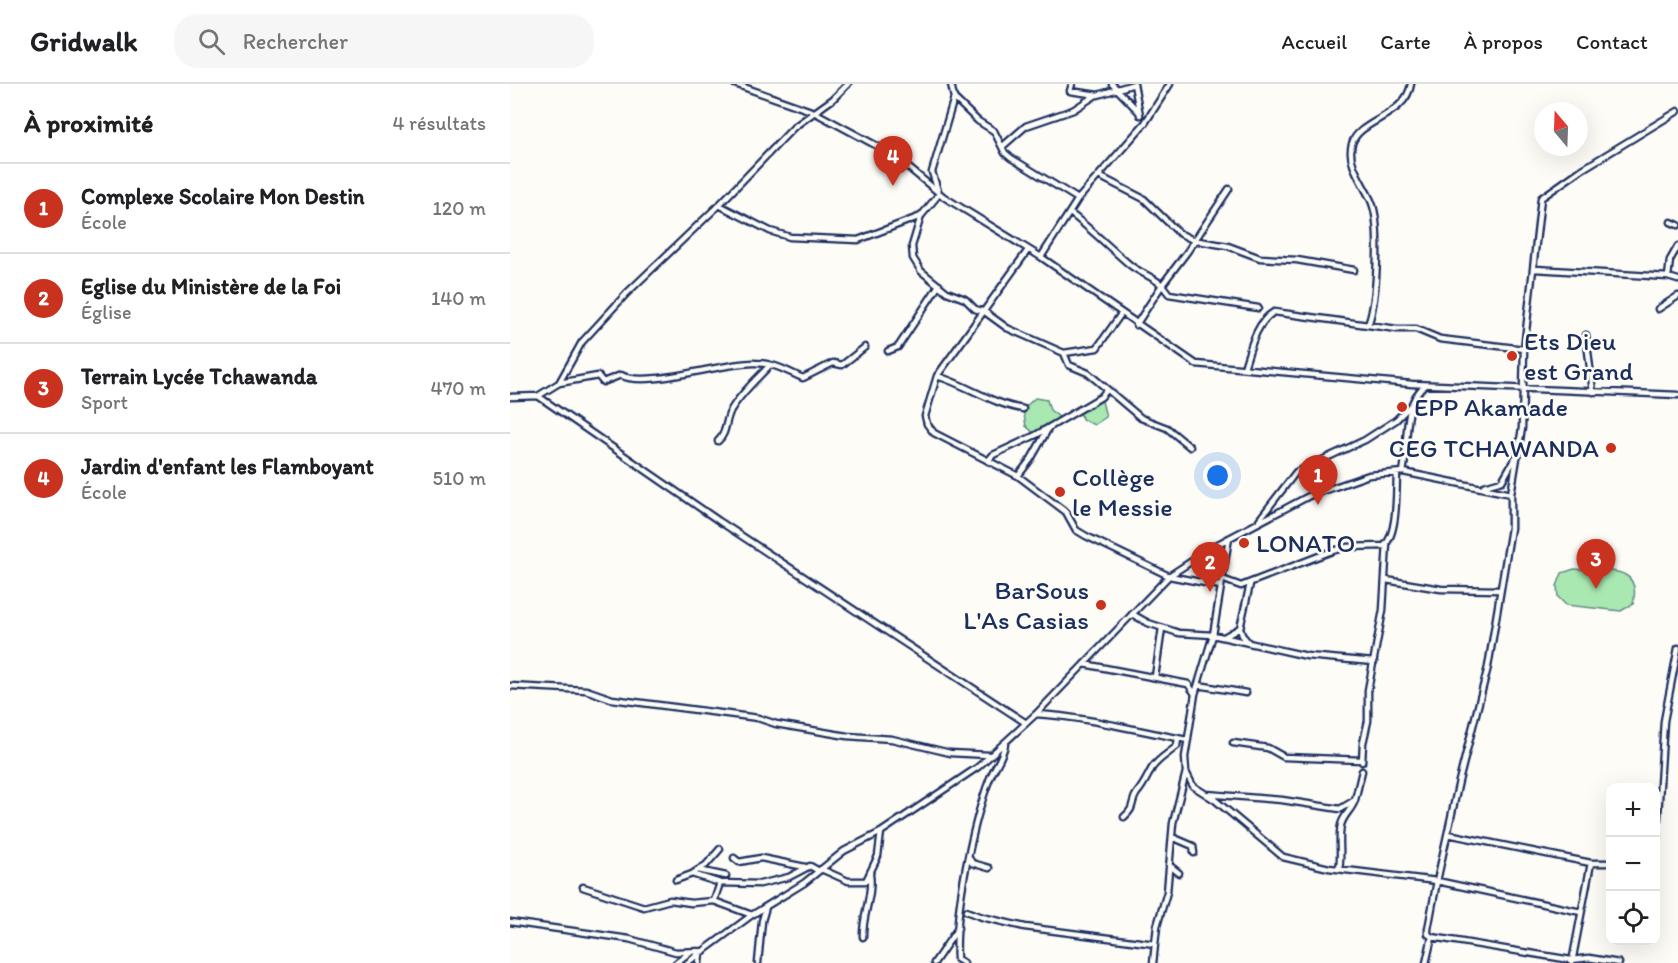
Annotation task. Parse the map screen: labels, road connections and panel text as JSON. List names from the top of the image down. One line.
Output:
{"places":["Ets Dieu est Grand","EPP Akamade","CEG TCHAWANDA","Collège le Messie","LONATO","BarSous L'As Casias"],"north":"top","page":{"header":"Gridwalk","search":"Rechercher","nav":["Accueil","Carte","À propos","Contact"],"heading":["À proximité","4 résultats"],"pins":["4","1","3","2"],"list":[{"mark":"1","name":"Complexe Scolaire Mon Destin","note":"École","value":"120 m"},{"mark":"2","name":"Eglise du Ministère de la Foi","note":"Église","value":"140 m"},{"mark":"3","name":"Terrain Lycée Tchawanda","note":"Sport","value":"470 m"},{"mark":"4","name":"Jardin d'enfant les Flamboyant","note":"École","value":"510 m"}],"map_buttons":["+","−"]}}
